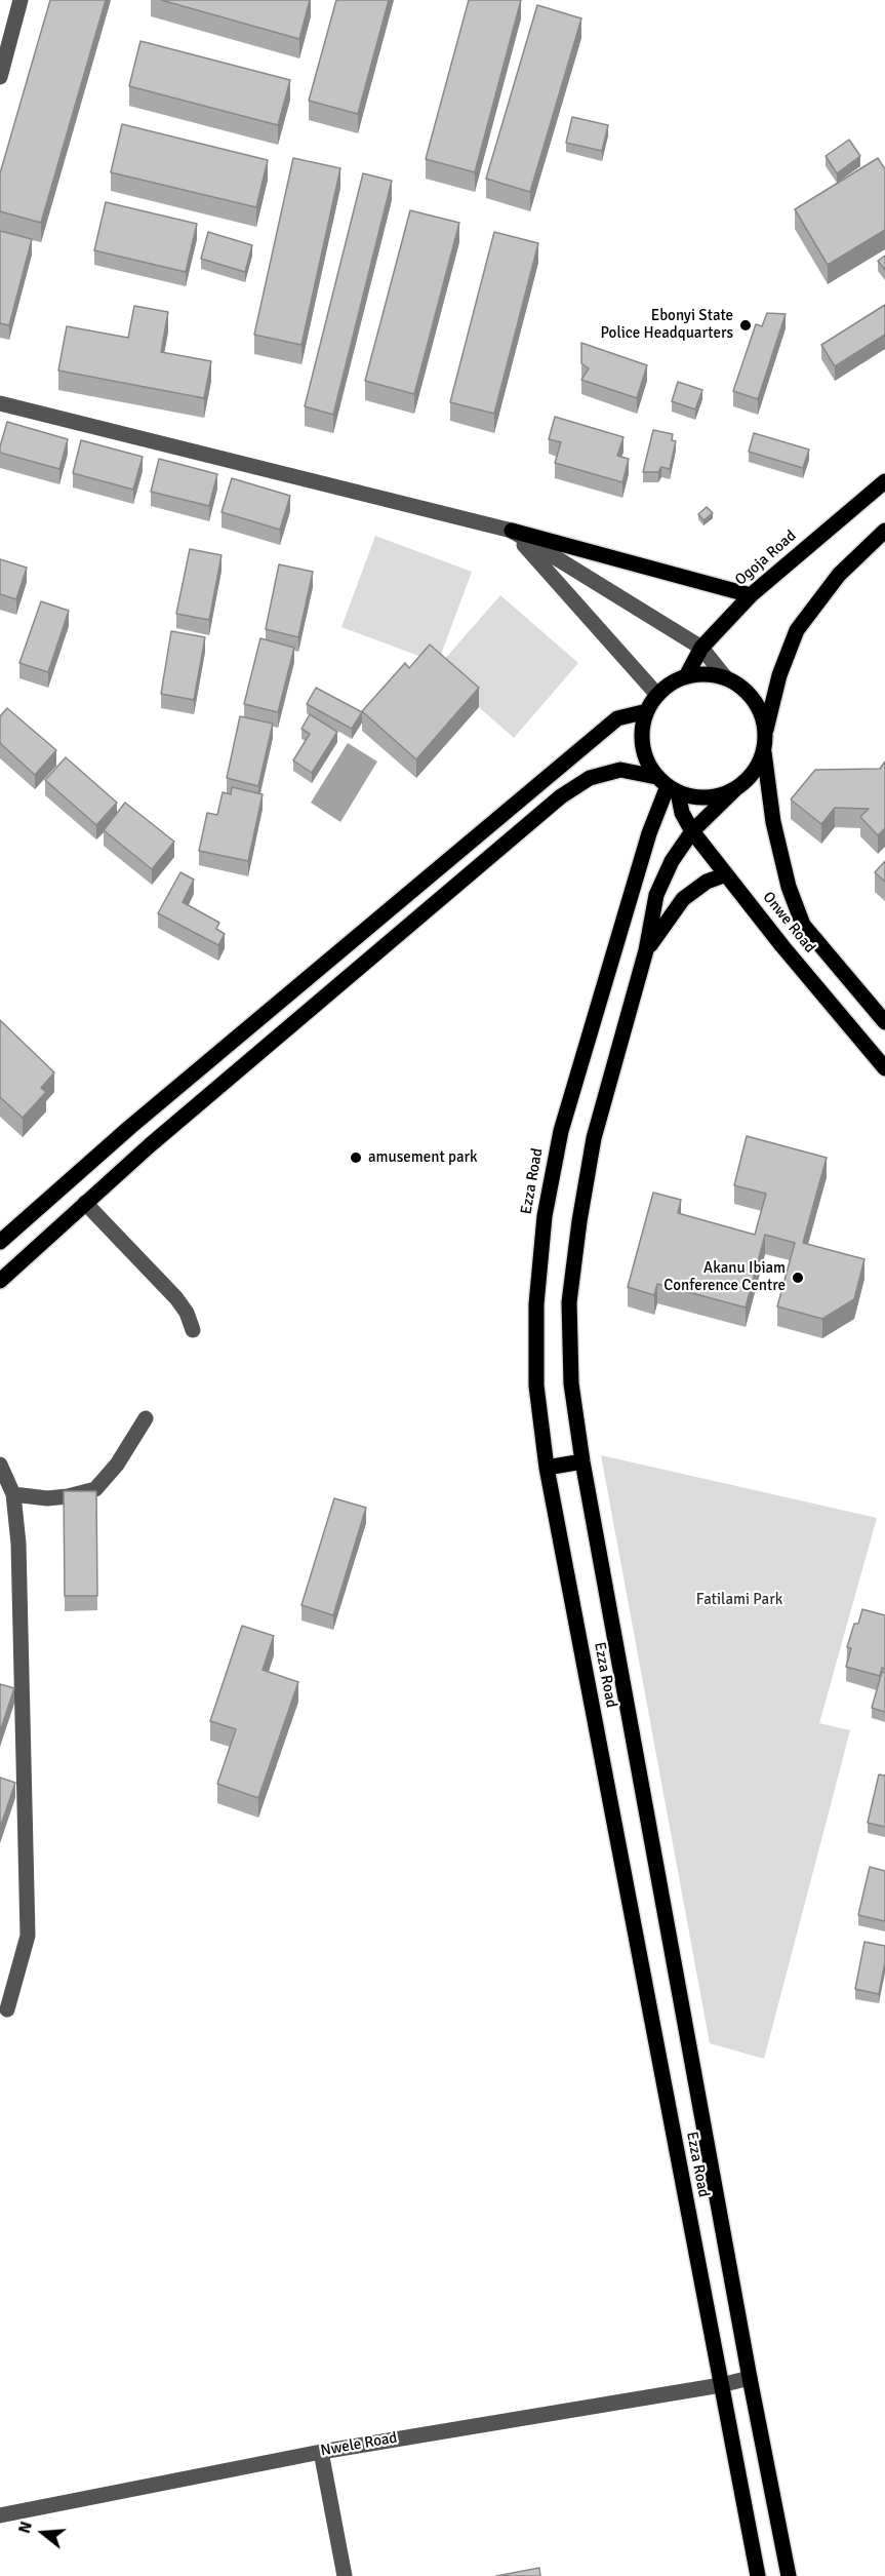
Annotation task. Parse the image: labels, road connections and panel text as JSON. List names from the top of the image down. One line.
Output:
{"streets":{"main road":["Ogoja Road","Onwe Road","Ezza Road"],"street":["Nwele Road"]},"crossings":[["Ogoja Road","Onwe Road"],["Ogoja Road","Ezza Road"],["Onwe Road","Ezza Road"],["Ezza Road","Nwele Road"]],"parks":["Fatilami Park"],"places":["Ebonyi State Police Headquarters","amusement park","Akanu Ibiam Conference Centre"],"north":"left"}
